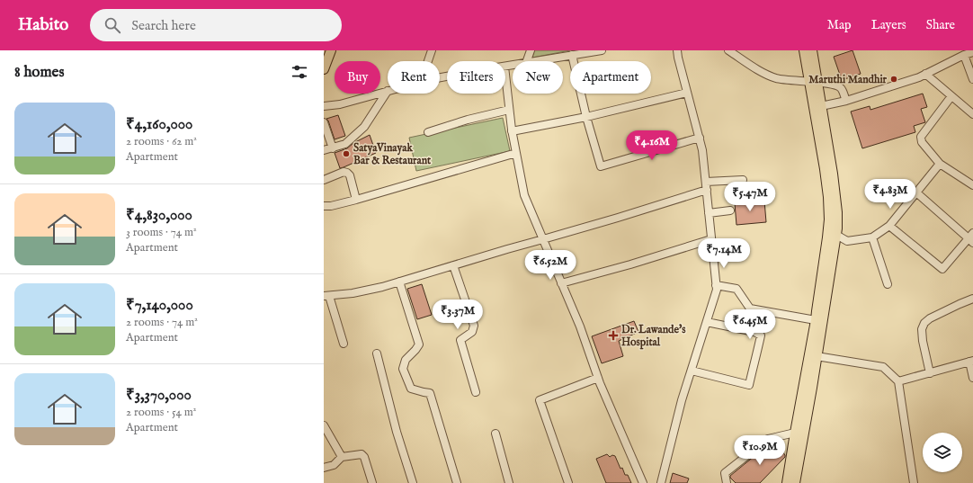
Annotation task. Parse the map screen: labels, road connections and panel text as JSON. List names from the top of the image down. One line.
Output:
{"places":{"other":["Maruthi Mandhir","SatyaVinayak Bar & Restaurant"],"health":["Dr. Lawande's Hospital"]},"page":{"header":"Habito","search":"Search here","nav":["Map","Layers","Share"],"heading":"8 homes","chip":["Buy","Rent","Filters","New","Apartment"],"list":[{"name":"₹4,160,000","note":"2 rooms · 62 m² · Apartment"},{"name":"₹4,830,000","note":"3 rooms · 74 m² · Apartment"},{"name":"₹7,140,000","note":"2 rooms · 74 m² · Apartment"},{"name":"₹3,370,000","note":"2 rooms · 54 m² · Apartment"}],"price":["₹4.16M","₹4.83M","₹5.47M","₹7.14M","₹6.52M","₹3.37M","₹6.45M","₹10.9M"]}}
